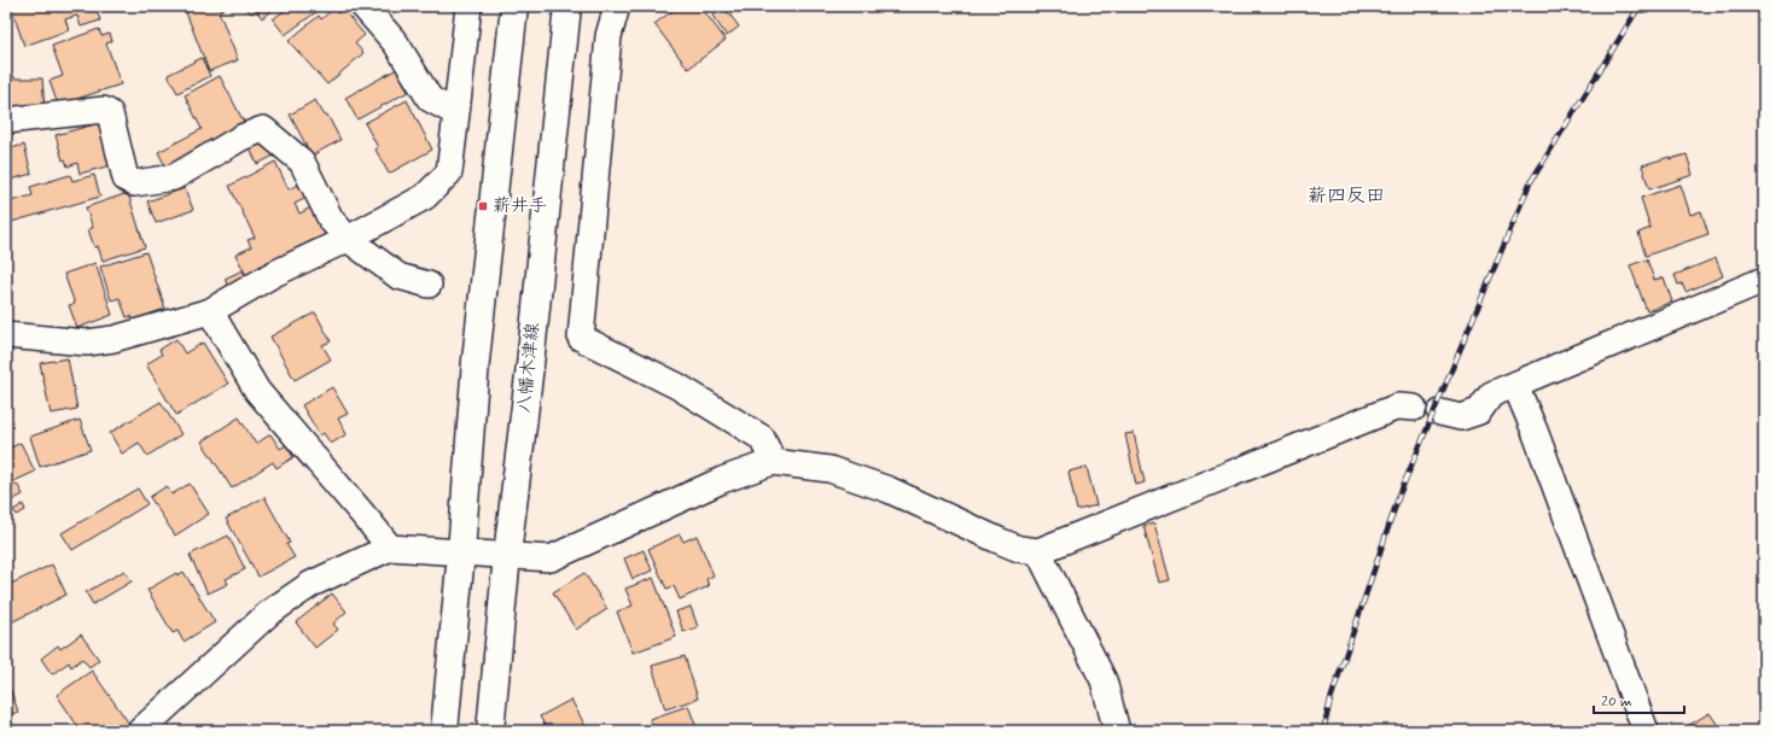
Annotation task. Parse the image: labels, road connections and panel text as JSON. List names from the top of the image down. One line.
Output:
{"streets":{"main road":["八幡木津線"]},"districts":["薪四反田"],"places":{"transit":["薪井手"]},"scale_bar":"20 m"}
